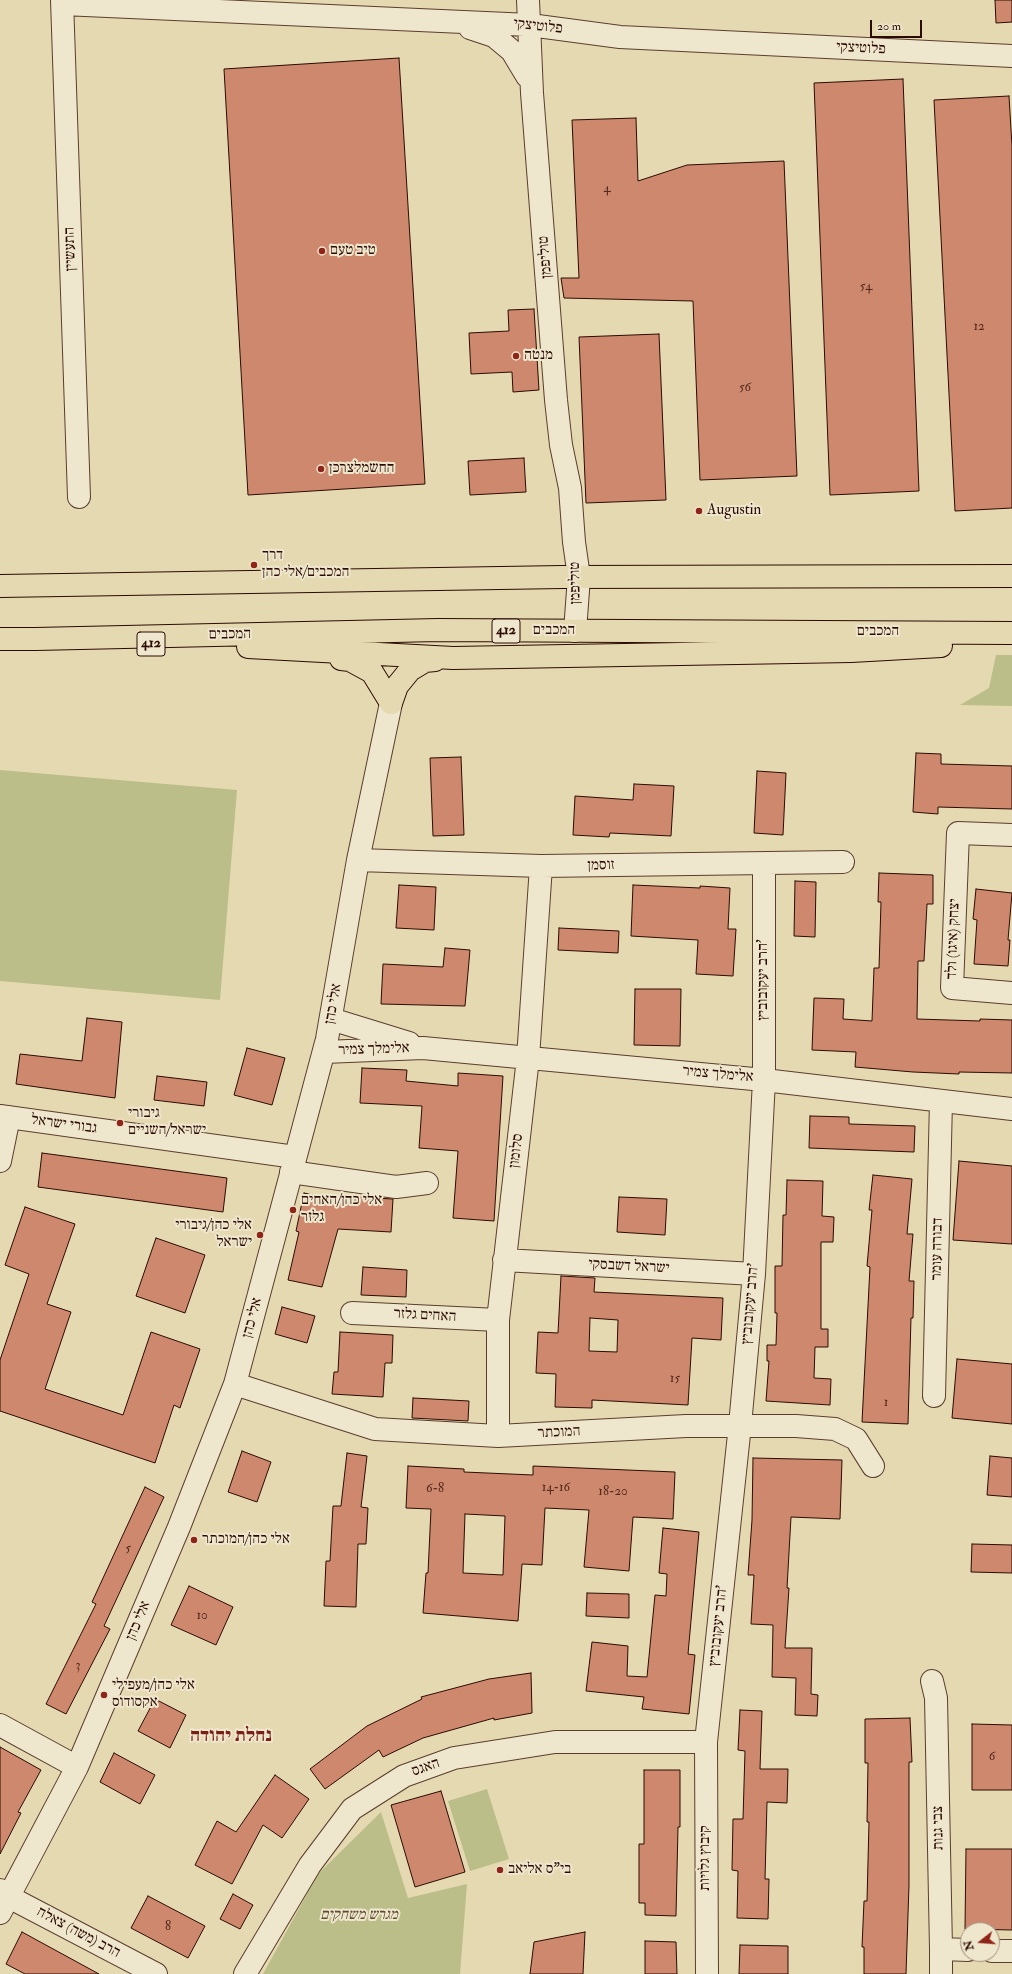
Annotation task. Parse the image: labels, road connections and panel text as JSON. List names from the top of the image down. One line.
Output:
{"streets":{"main road":["412","המכבים"],"street":["פלוטיצקי","התעשיין","טוליפמן","זוסמן","יצחק (איגו) ולד","הרב יעקובוביץ'","אלי כהן","אלימלך צמיר","גבורי ישראל","סלומון","דבורה עומר","ישראל דשבסקי","האחים גלזר","המוכתר","האגס","צבי גנות","קיבוץ גלויות","הרב (משה) צאלח"]},"crossings":[["פלוטיצקי","התעשיין"],["פלוטיצקי","טוליפמן"],["טוליפמן","המכבים"],["412","המכבים"],["זוסמן","הרב יעקובוביץ'"],["זוסמן","אלי כהן"],["זוסמן","סלומון"],["הרב יעקובוביץ'","אלימלך צמיר"],["הרב יעקובוביץ'","ישראל דשבסקי"],["הרב יעקובוביץ'","המוכתר"],["הרב יעקובוביץ'","האגס"],["הרב יעקובוביץ'","קיבוץ גלויות"],["אלי כהן","אלימלך צמיר"],["אלי כהן","גבורי ישראל"],["אלי כהן","המוכתר"],["אלי כהן","הרב (משה) צאלח"],["אלימלך צמיר","סלומון"],["אלימלך צמיר","דבורה עומר"],["סלומון","ישראל דשבסקי"],["סלומון","האחים גלזר"],["סלומון","המוכתר"],["האגס","קיבוץ גלויות"]],"districts":["נחלת יהודה"],"parks":["מגרש משחקים"],"places":["טיב טעם","מנטה","החשמלצרכן","Augustin","דרך המכבים/אלי כהן","גיבורי ישראל/השניים","אלי כהן/האחים גלזר","אלי כהן/גיבורי ישראל","אלי כהן/המוכתר","אלי כהן/מעפילי אקסודוס","בי\"ס אליאב"],"house_numbers":["4","54","12","56","15","1","14-16","6-8","18-20","5","10","3","6","8"],"scale_bar":"20 m","north":"left"}
